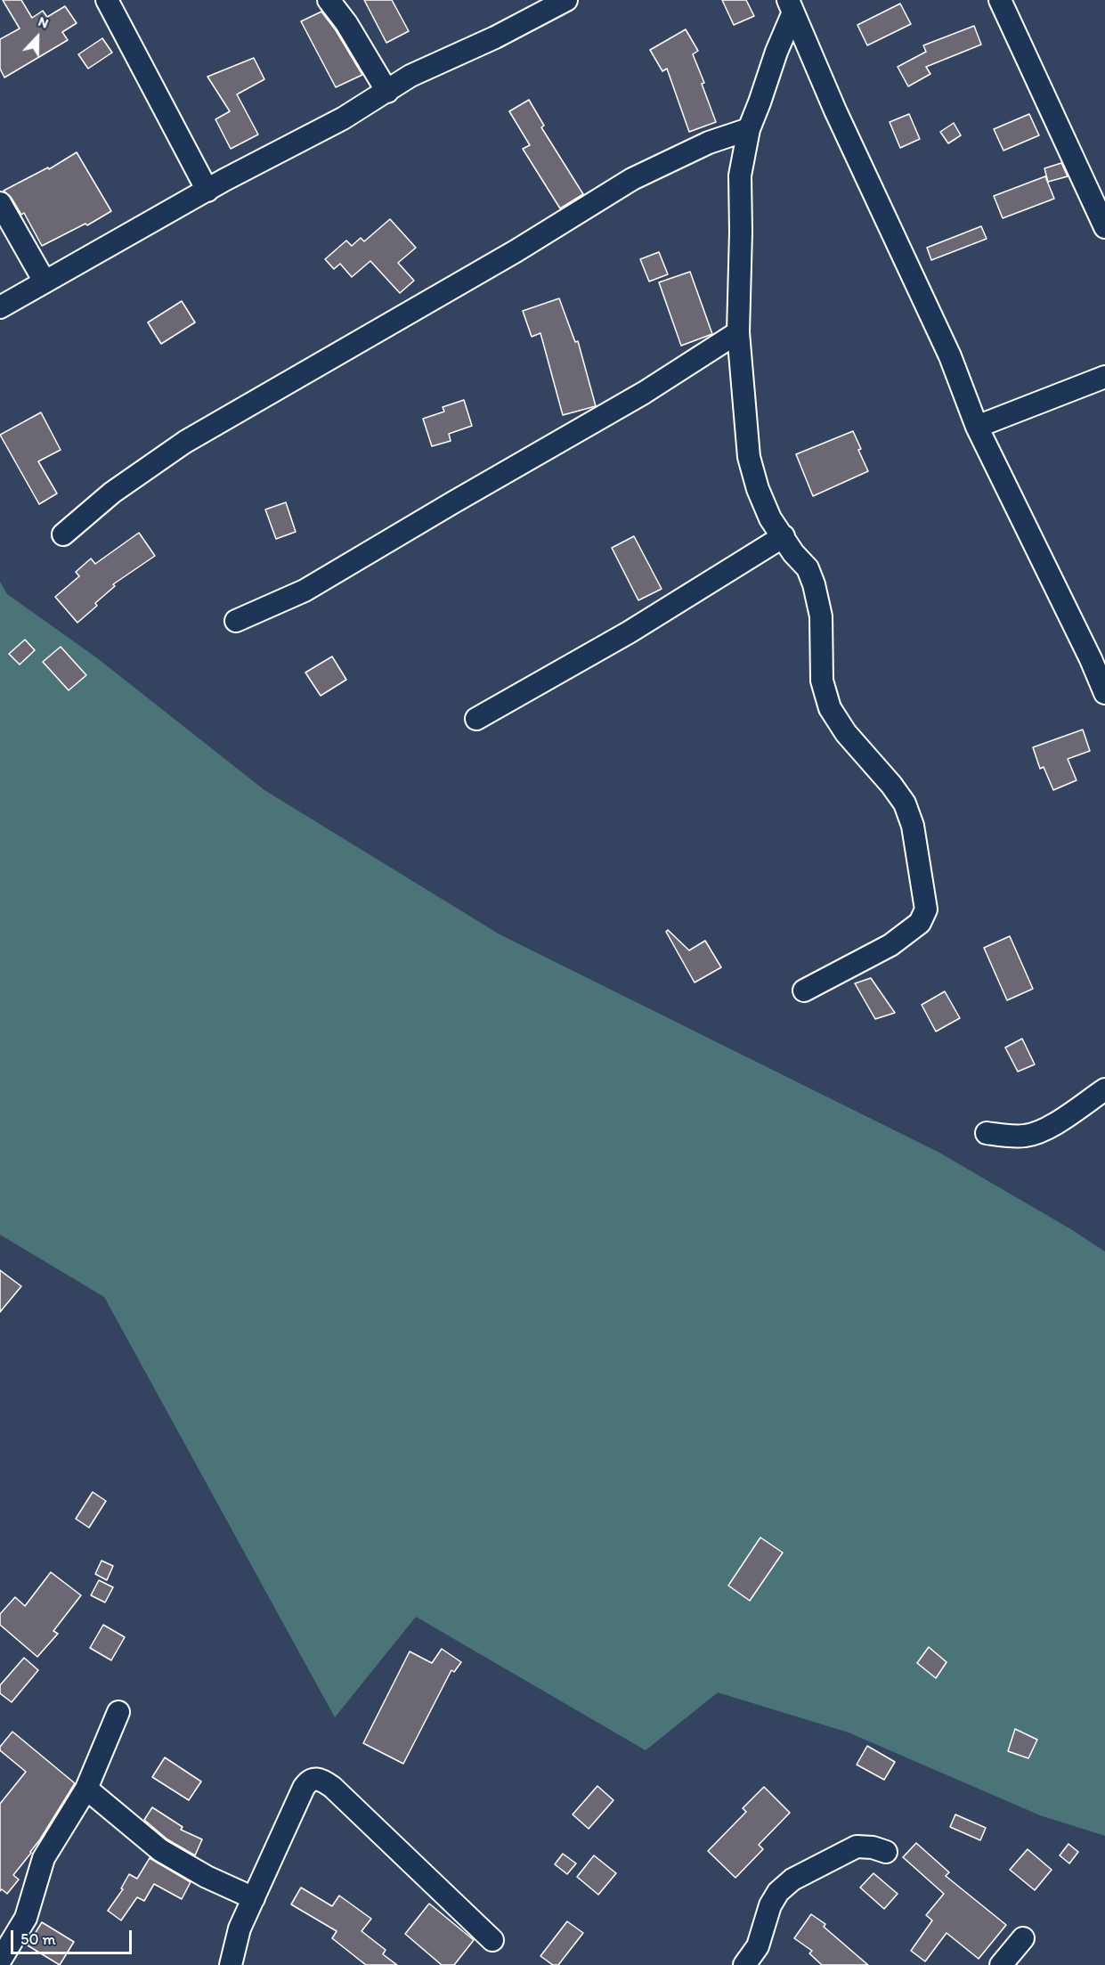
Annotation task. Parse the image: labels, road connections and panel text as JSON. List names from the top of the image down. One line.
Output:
{"scale_bar":"50 m","north":"top"}
